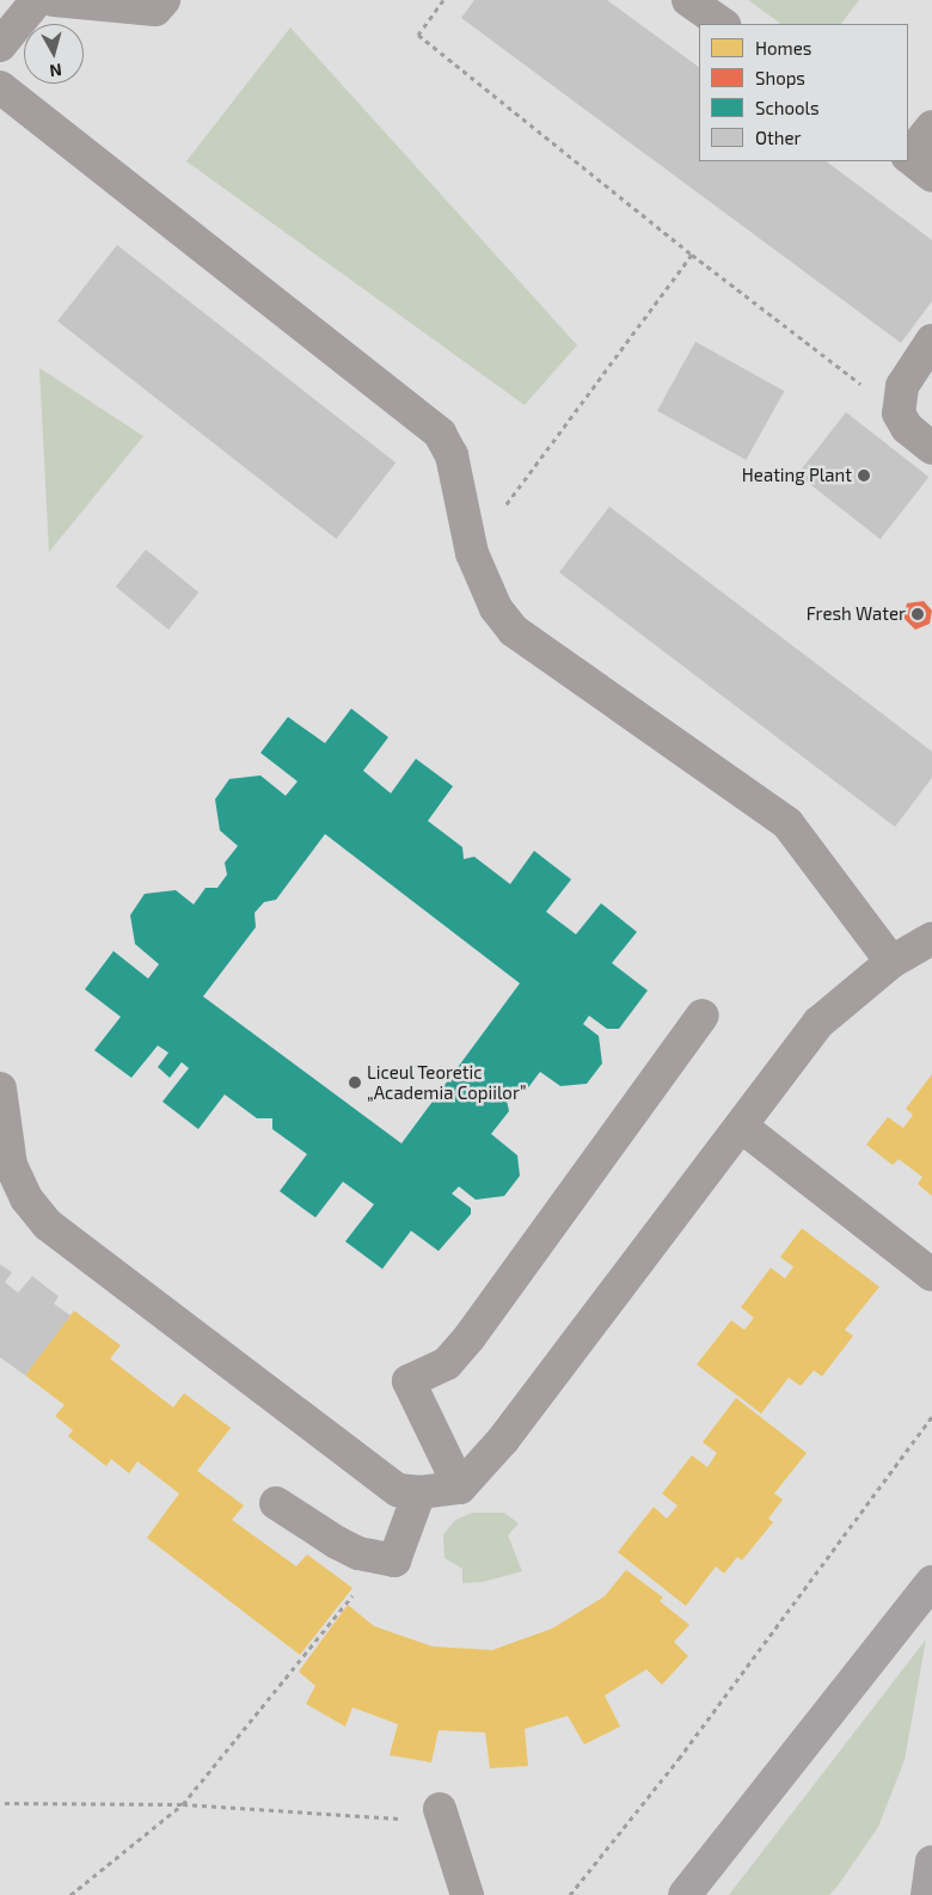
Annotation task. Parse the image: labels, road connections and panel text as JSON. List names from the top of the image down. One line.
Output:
{"places":["Heating Plant","Fresh Water","Liceul Teoretic „Academia Copiilor”"],"legend":["Homes","Shops","Schools","Other"],"north":"bottom"}
